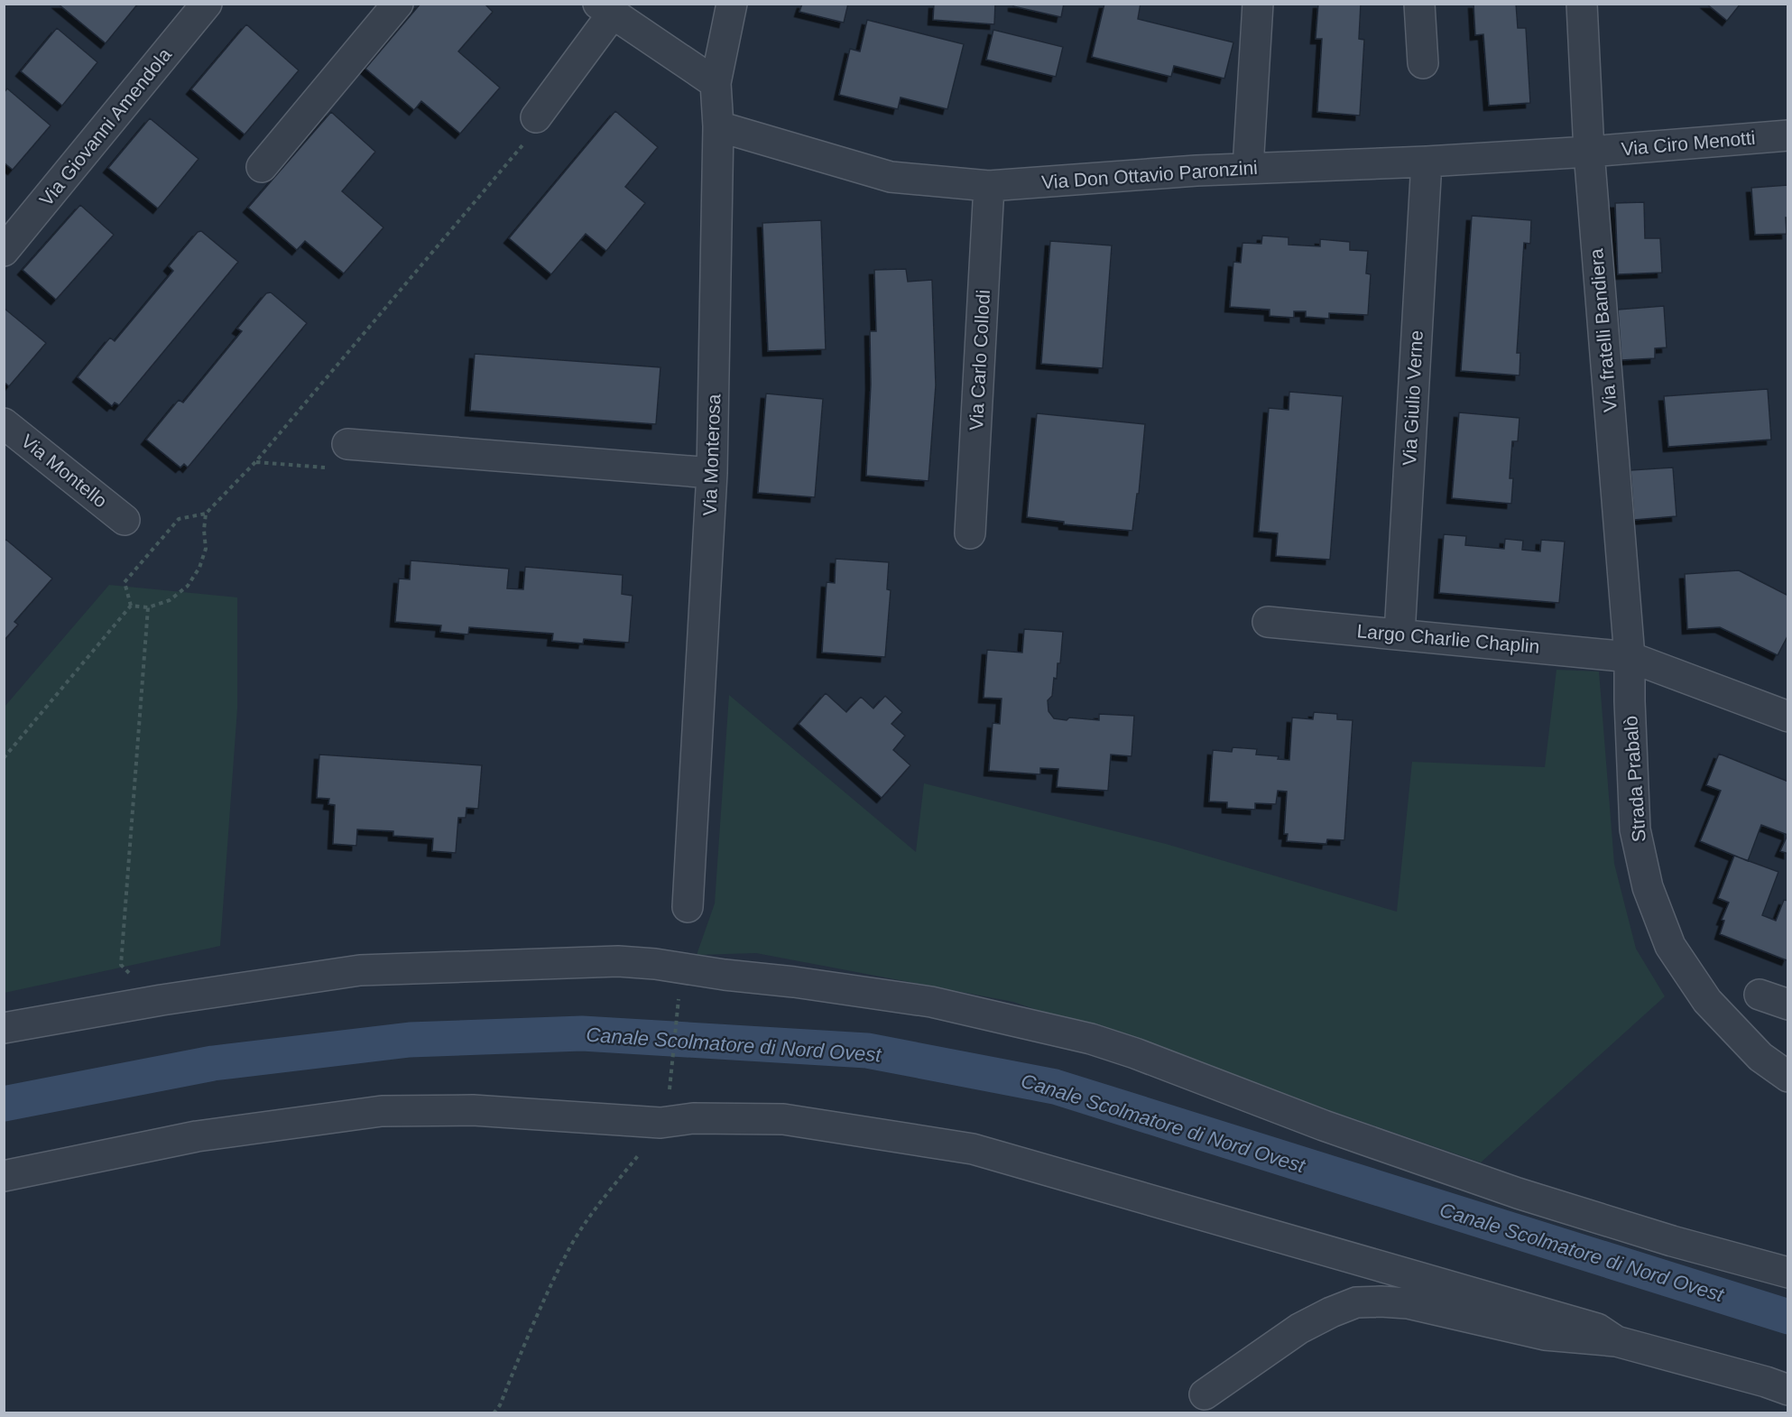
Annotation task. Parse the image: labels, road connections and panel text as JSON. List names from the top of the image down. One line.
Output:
{"streets":{"street":["Via Giovanni Amendola","Via Ciro Menotti","Via Don Ottavio Paronzini","Via fratelli Bandiera","Via Carlo Collodi","Via Giulio Verne","Via Monterosa","Via Montello","Largo Charlie Chaplin","Strada Prabalò"]},"crossings":[["Via Ciro Menotti","Via Don Ottavio Paronzini"],["Via Ciro Menotti","Via fratelli Bandiera"],["Via Don Ottavio Paronzini","Via fratelli Bandiera"],["Via Don Ottavio Paronzini","Via Carlo Collodi"],["Via Don Ottavio Paronzini","Via Giulio Verne"],["Via Don Ottavio Paronzini","Via Monterosa"],["Via fratelli Bandiera","Largo Charlie Chaplin"],["Via fratelli Bandiera","Strada Prabalò"],["Via Giulio Verne","Largo Charlie Chaplin"],["Largo Charlie Chaplin","Strada Prabalò"]],"water":["Canale Scolmatore di Nord Ovest"]}
